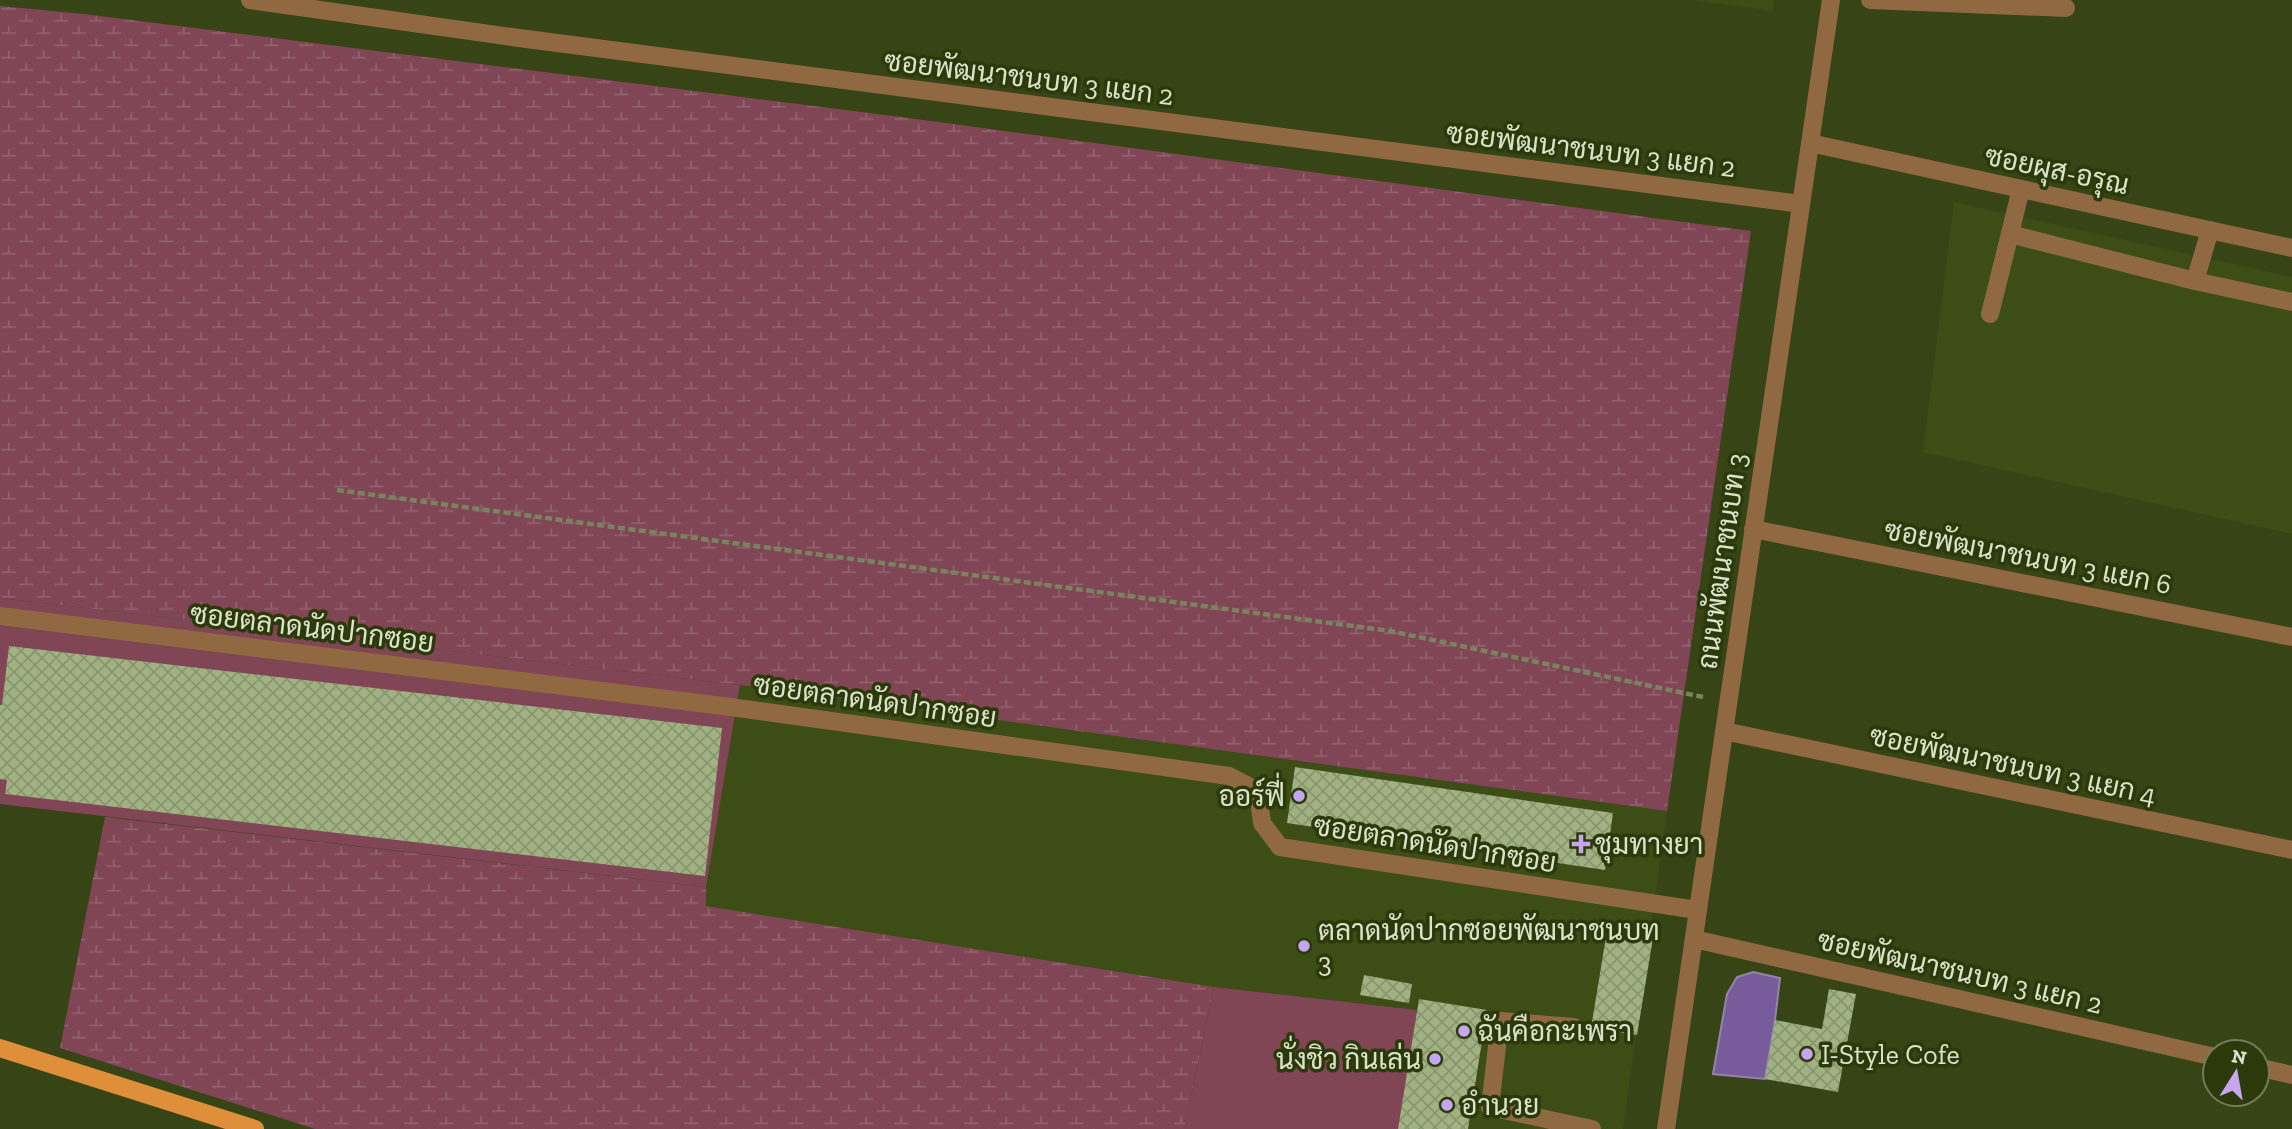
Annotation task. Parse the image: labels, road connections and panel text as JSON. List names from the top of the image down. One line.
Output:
{"streets":{"street":["ซอยพัฒนาชนบท 3 แยก 2","ซอยผุส-อรุณ","ซอยพัฒนาชนบท 3 แยก 6","ถนนพัฒนาชนบท 3","ซอยตลาดนัดปากซอย","ซอยพัฒนาชนบท 3 แยก 4"]},"crossings":[["ซอยพัฒนาชนบท 3 แยก 2","ถนนพัฒนาชนบท 3"],["ซอยผุส-อรุณ","ถนนพัฒนาชนบท 3"],["ซอยพัฒนาชนบท 3 แยก 6","ถนนพัฒนาชนบท 3"],["ถนนพัฒนาชนบท 3","ซอยตลาดนัดปากซอย"],["ถนนพัฒนาชนบท 3","ซอยพัฒนาชนบท 3 แยก 4"]],"places":{"other":["ออร์ฟี่","ตลาดนัดปากซอยพัฒนาชนบท 3","ฉันคือกะเพรา","I-Style Cofe","นั่งชิว กินเล่น","อำนวย"],"health":["ชุมทางยา"]},"north":"top"}
